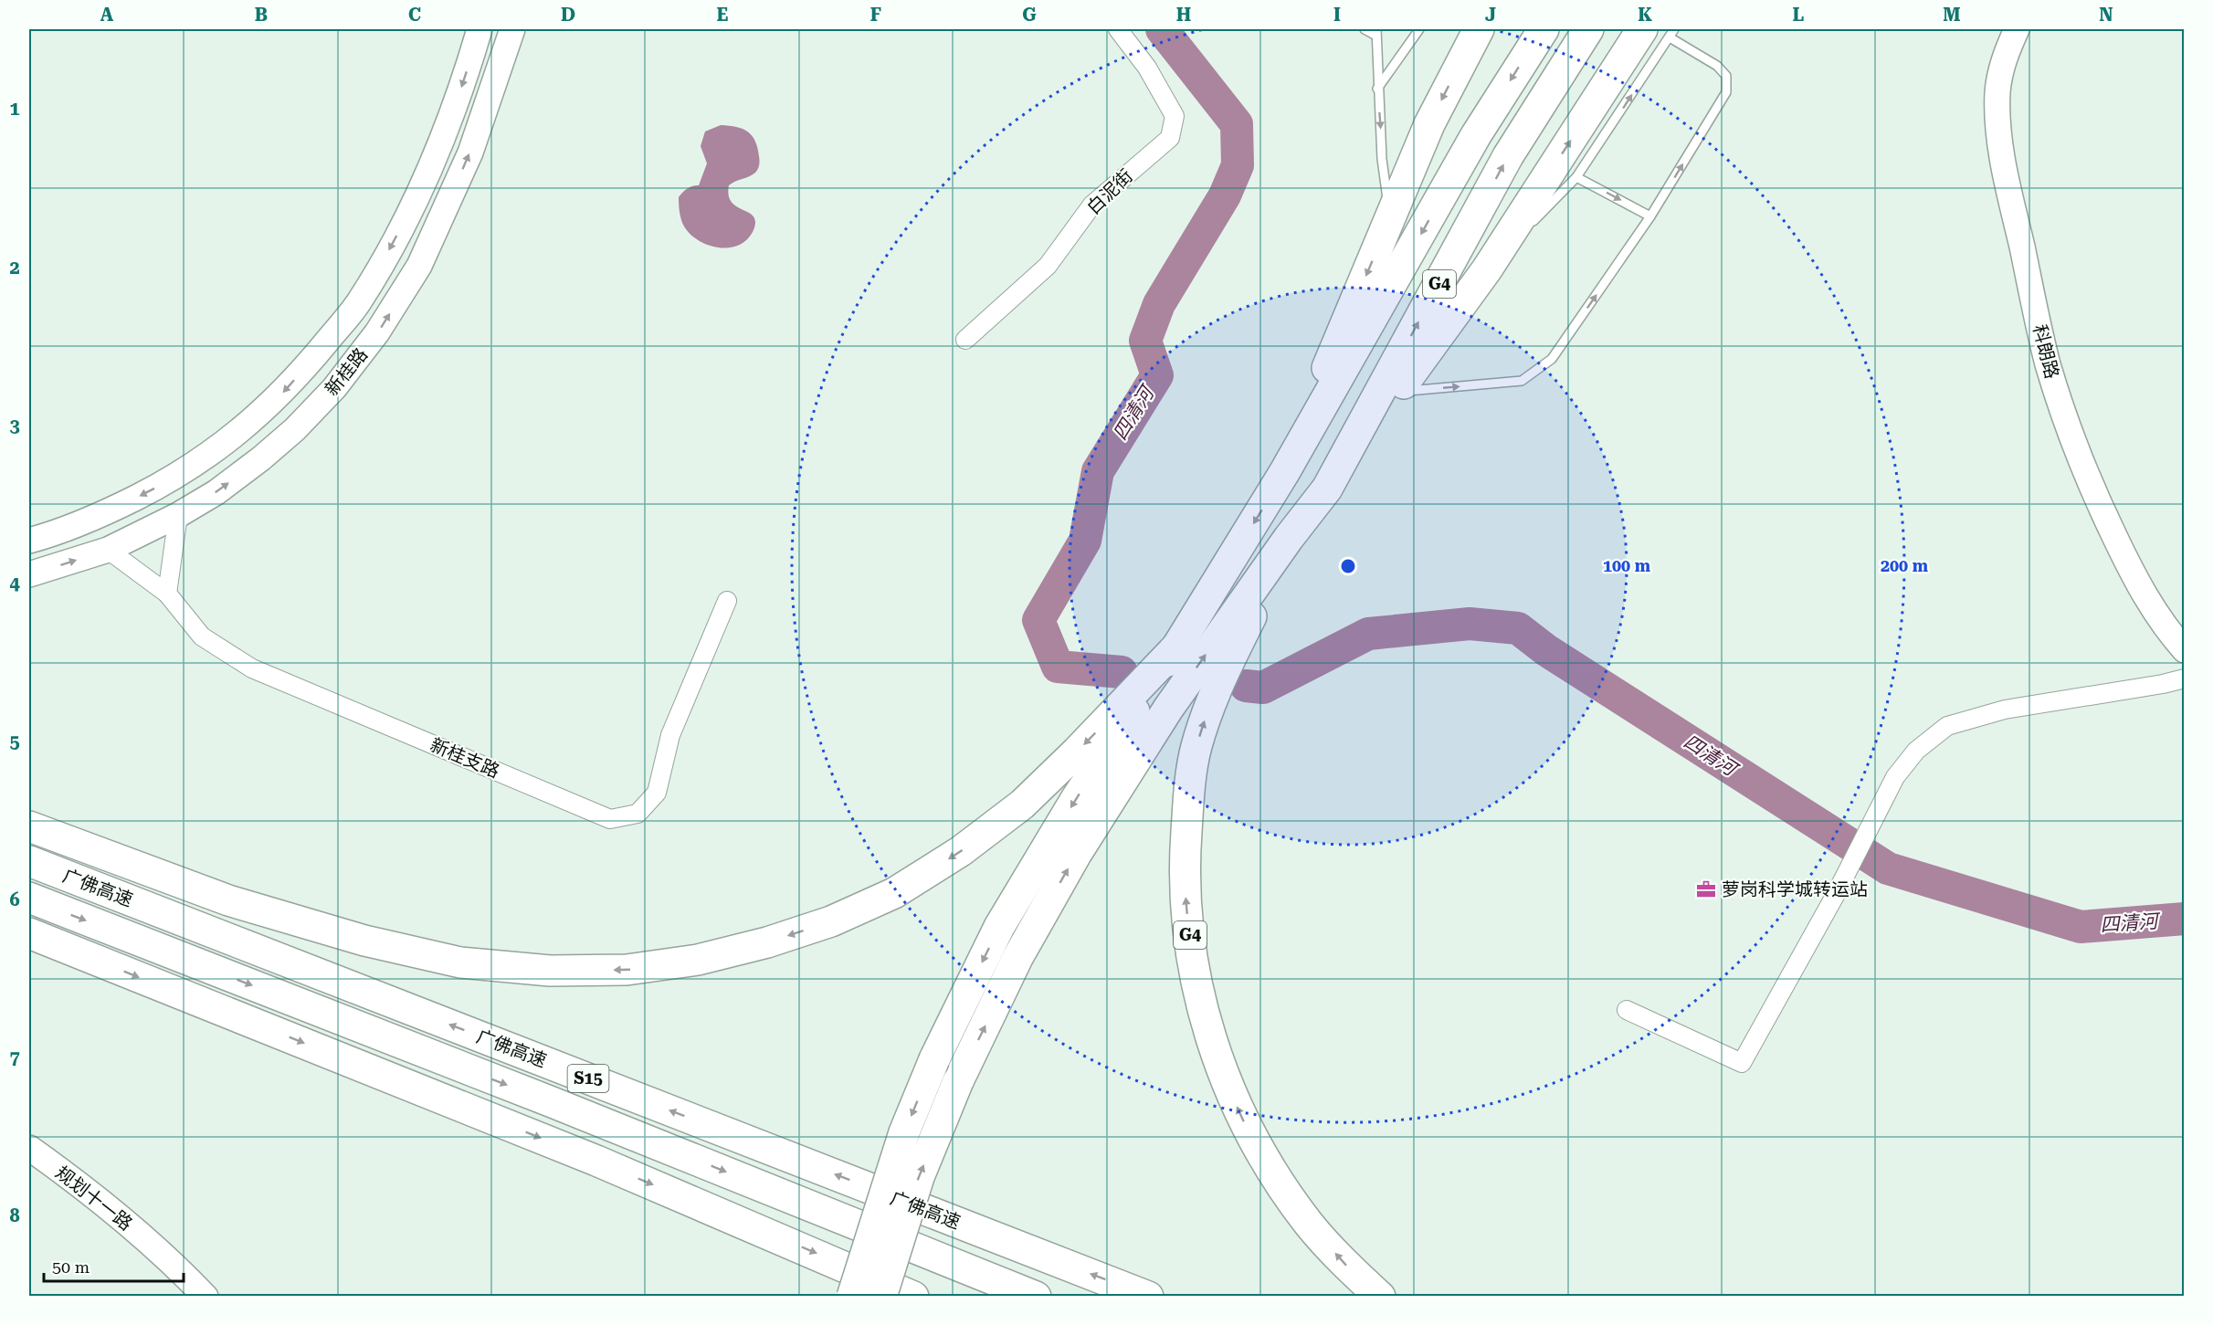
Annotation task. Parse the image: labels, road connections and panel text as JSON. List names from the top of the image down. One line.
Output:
{"streets":{"highway":["G4","广佛高速","S15"],"street":["白泥街","科朗路","新桂路","新桂支路","规划十一路"]},"crossings":[["新桂路","新桂支路"]],"water":["四清河"],"places":{"office":["萝岗科学城转运站"]},"scale_bar":"50 m","grid":{"columns":["A","B","C","D","E","F","G","H","I","J","K","L","M","N"],"rows":["1","2","3","4","5","6","7","8"]},"rings":["100 m","200 m"]}
